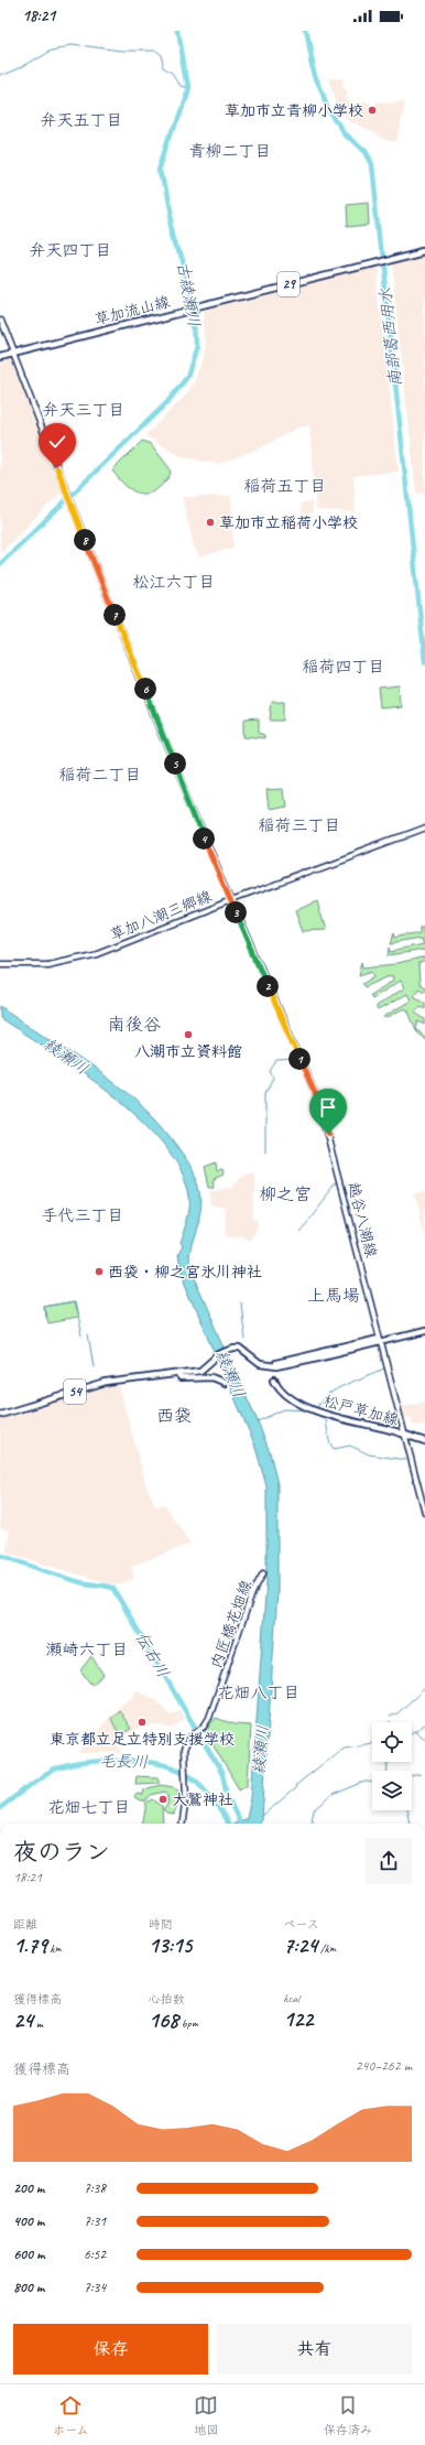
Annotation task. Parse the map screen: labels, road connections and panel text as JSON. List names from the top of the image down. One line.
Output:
{"streets":{"main road":["29","草加流山線","草加八潮三郷線","越谷八潮線","54","松戸草加線","内匠橋花畑線"]},"crossings":[["草加流山線","越谷八潮線"],["草加八潮三郷線","越谷八潮線"],["越谷八潮線","54"],["越谷八潮線","松戸草加線"]],"districts":["弁天五丁目","青柳二丁目","弁天四丁目","弁天三丁目","稲荷五丁目","松江六丁目","稲荷四丁目","稲荷二丁目","稲荷三丁目","南後谷","柳之宮","手代三丁目","上馬場","西袋","瀬崎六丁目","花畑八丁目","花畑七丁目"],"water":["古綾瀬川","南部葛西用水","綾瀬川","伝右川","毛長川"],"places":["草加市立青柳小学校","草加市立稲荷小学校","八潮市立資料館","西袋・柳之宮氷川神社","東京都立足立特別支援学校","大鷲神社"],"page":{"status":"18:21","pins":["8","7","6","5","4","3","2","1"],"heading":["夜のラン","18:21"],"stats":[["距離","1.79 km"],["時間","13:15"],["ペース","7:24 /km"],["獲得標高","24 m"],["心拍数","168 bpm"],["kcal","122"]],"chart":["獲得標高","240–262 m"],"list":[{"name":"200 m","note":"7:38"},{"name":"400 m","note":"7:31"},{"name":"600 m","note":"6:52"},{"name":"800 m","note":"7:34"}],"buttons":["保存","共有"],"tabs":["ホーム","地図","保存済み"]}}
